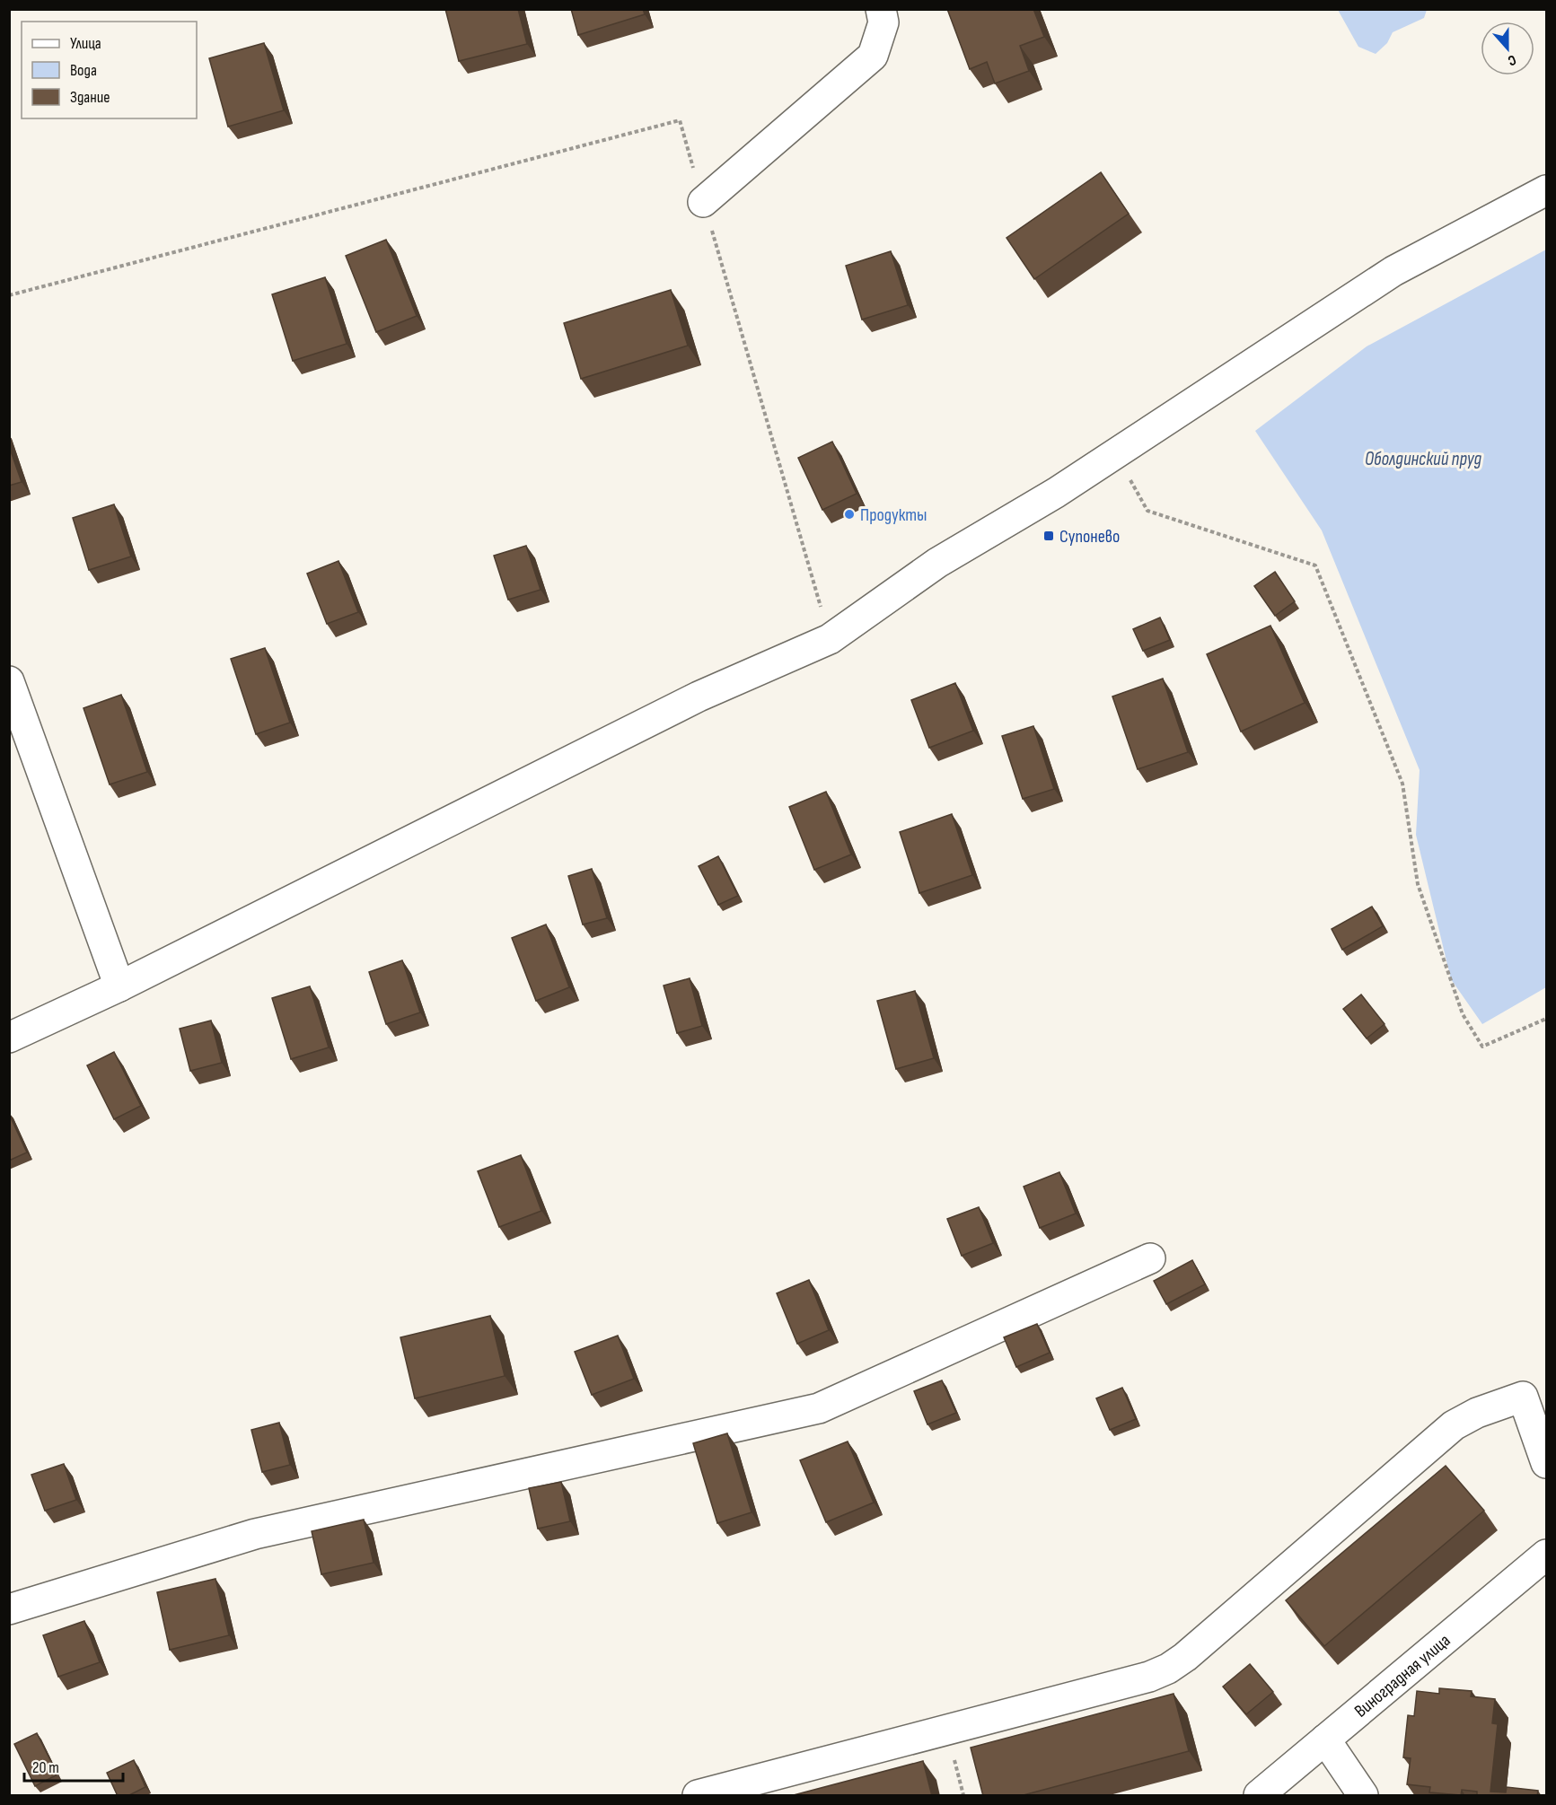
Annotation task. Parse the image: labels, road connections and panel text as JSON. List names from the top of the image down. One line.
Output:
{"streets":{"street":["Виноградная улица"]},"water":["Оболдинский пруд"],"places":{"other":["Продукты"],"transit":["Супонево"]},"legend":["Улица","Вода","Здание"],"scale_bar":"20 m","north":"bottom"}
